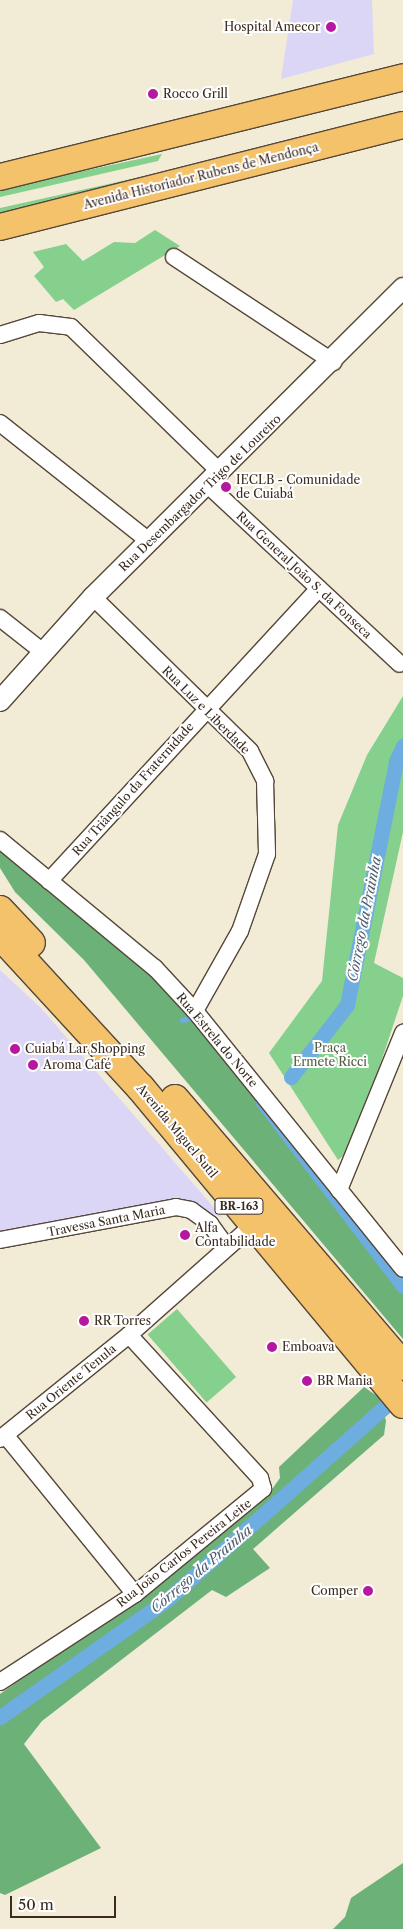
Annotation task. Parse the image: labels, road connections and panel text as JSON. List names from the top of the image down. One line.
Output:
{"streets":{"highway":["Avenida Miguel Sutil","BR-163"],"main road":["Avenida Historiador Rubens de Mendonça"],"street":["Rua Desembargador Trigo de Loureiro","Rua General João S. da Fonseca","Rua Luz e Liberdade","Rua Triângulo da Fraternidade","Rua Estrela do Norte","Travessa Santa Maria","Rua Oriente Tenula","Rua João Carlos Pereira Leite"]},"crossings":[["Rua Desembargador Trigo de Loureiro","Rua General João S. da Fonseca"],["Rua Desembargador Trigo de Loureiro","Rua Luz e Liberdade"],["Rua General João S. da Fonseca","Rua Triângulo da Fraternidade"],["Rua Luz e Liberdade","Rua Triângulo da Fraternidade"],["Rua Luz e Liberdade","Rua Estrela do Norte"],["Rua Triângulo da Fraternidade","Rua Estrela do Norte"],["Avenida Miguel Sutil","Rua Oriente Tenula"],["Travessa Santa Maria","Rua Oriente Tenula"],["Rua Oriente Tenula","Rua João Carlos Pereira Leite"]],"water":["Córrego da Prainha"],"parks":["Praça Ermete Ricci"],"places":["Hospital Amecor","Rocco Grill","IECLB - Comunidade de Cuiabá","Cuiabá Lar Shopping","Aroma Café","Alfa Contabilidade","RR Torres","Emboava","BR Mania","Comper"],"scale_bar":"50 m"}
